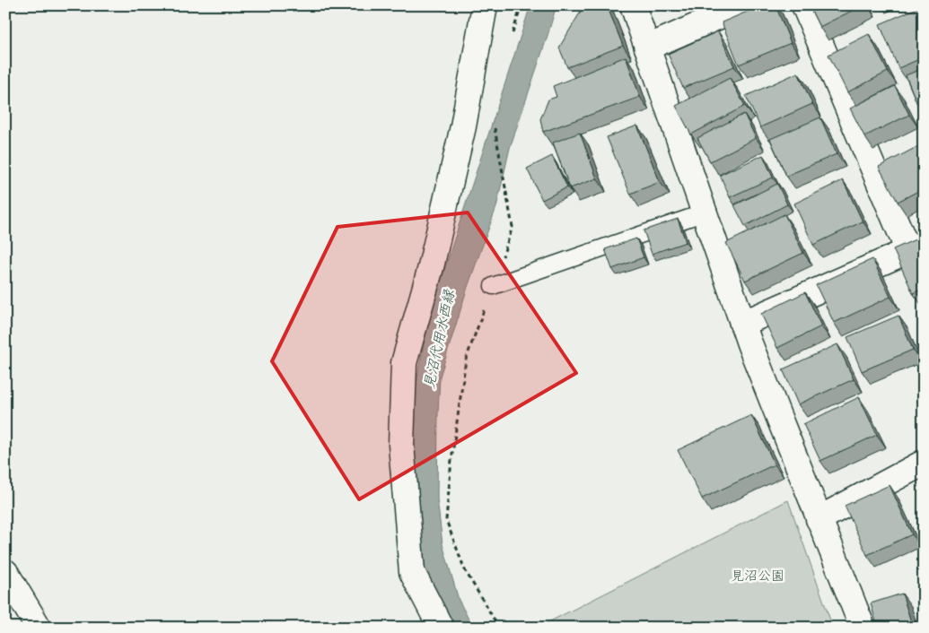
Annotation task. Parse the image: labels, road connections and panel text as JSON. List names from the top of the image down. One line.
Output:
{"water":["見沼代用水西縁"],"parks":["見沼公園"]}
